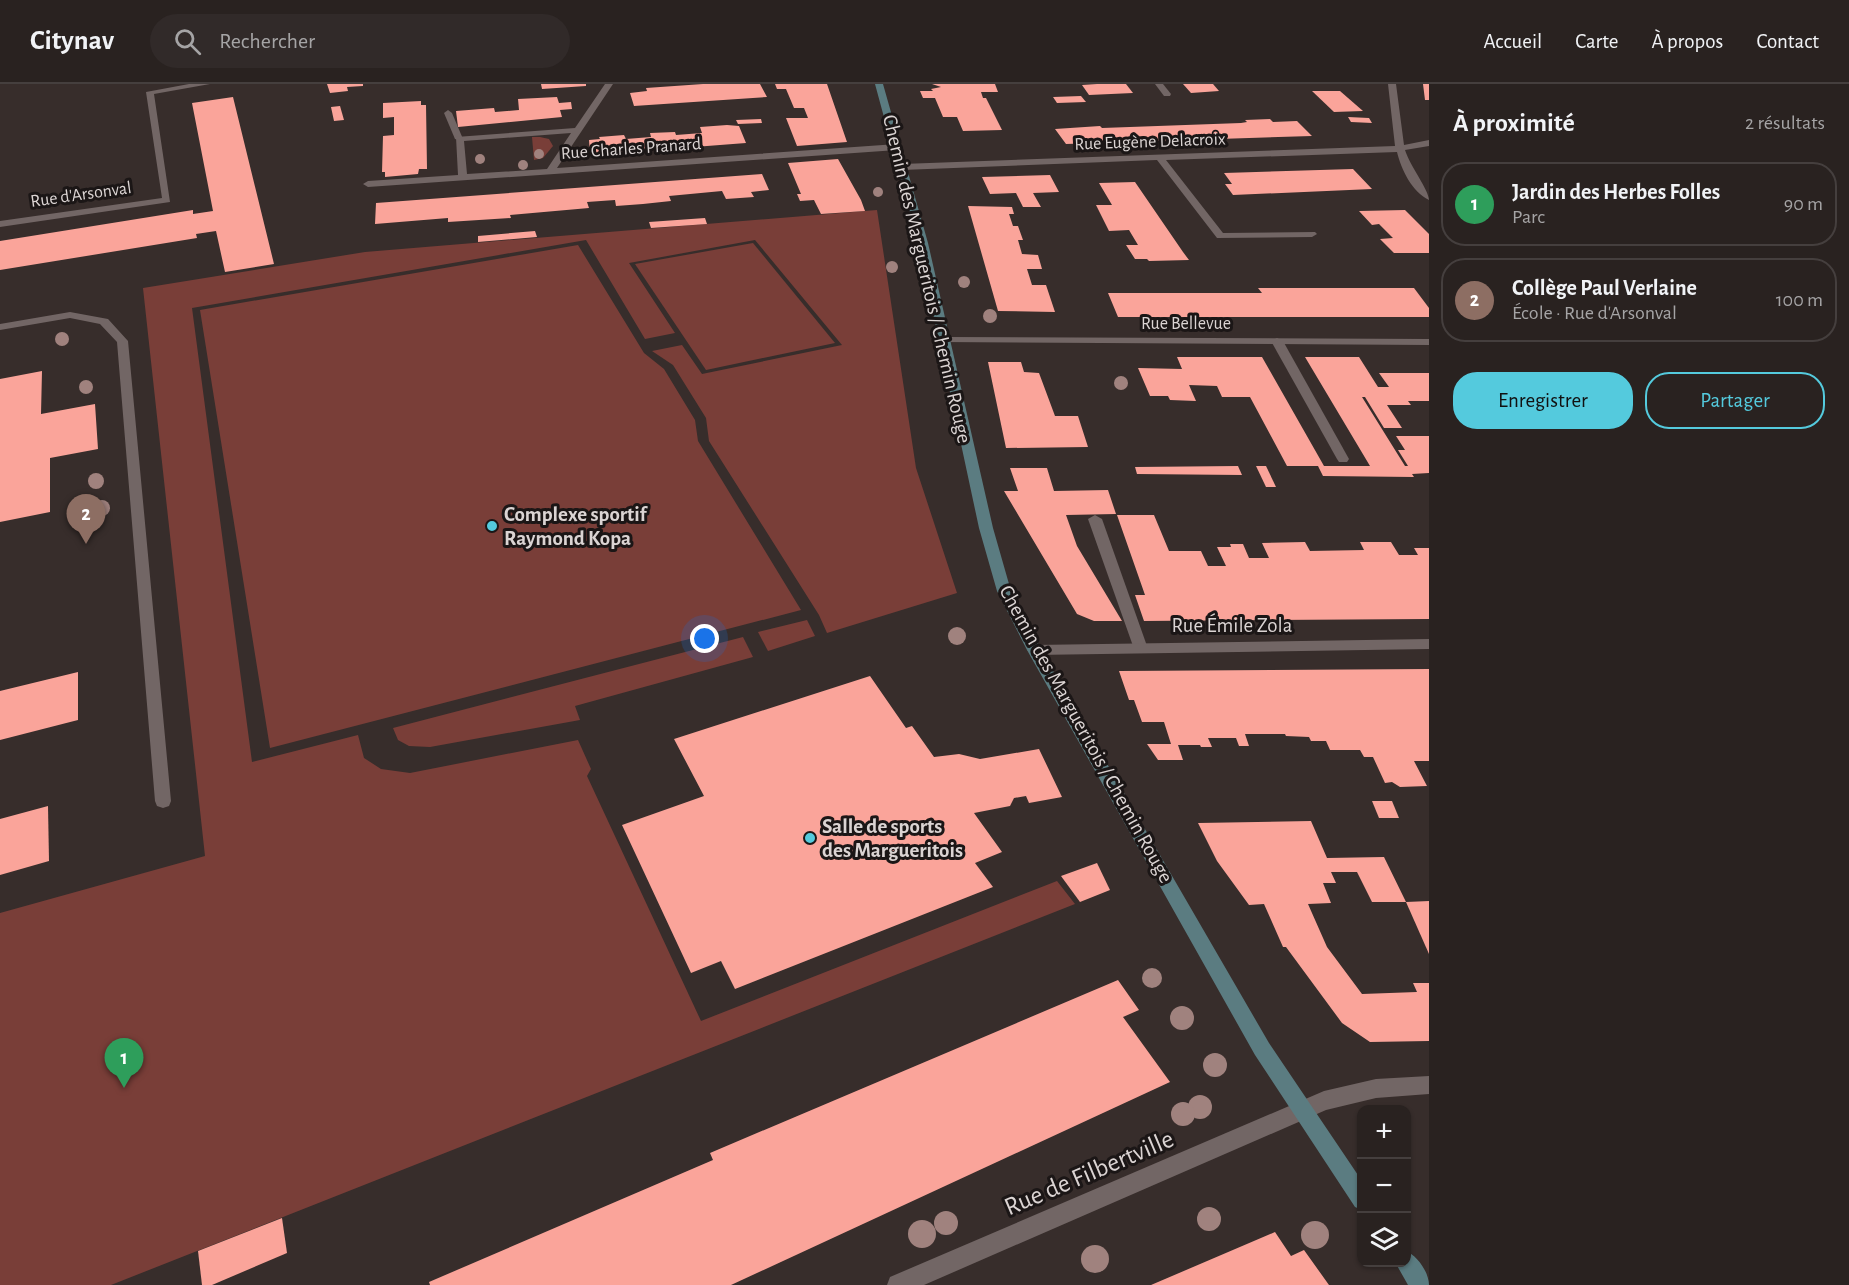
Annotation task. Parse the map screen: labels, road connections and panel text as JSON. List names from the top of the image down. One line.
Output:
{"streets":{"street":["Rue Eugène Delacroix","Rue Charles Pranard","Rue d'Arsonval","Chemin des Margueritois / Chemin Rouge","Rue Bellevue","Rue Émile Zola","Rue de Filbertville"]},"crossings":[["Rue Eugène Delacroix","Chemin des Margueritois / Chemin Rouge"],["Rue Charles Pranard","Chemin des Margueritois / Chemin Rouge"],["Chemin des Margueritois / Chemin Rouge","Rue Bellevue"],["Chemin des Margueritois / Chemin Rouge","Rue Émile Zola"],["Chemin des Margueritois / Chemin Rouge","Rue de Filbertville"]],"places":["Complexe sportif Raymond Kopa","Salle de sports des Margueritois"],"page":{"header":"Citynav","search":"Rechercher","nav":["Accueil","Carte","À propos","Contact"],"heading":["À proximité","2 résultats"],"list":[{"mark":"1","name":"Jardin des Herbes Folles","note":"Parc","value":"90 m"},{"mark":"2","name":"Collège Paul Verlaine","note":"École · Rue d'Arsonval","value":"100 m"}],"buttons":["Enregistrer","Partager"],"pins":["2","1"],"map_buttons":["+","−"]}}
